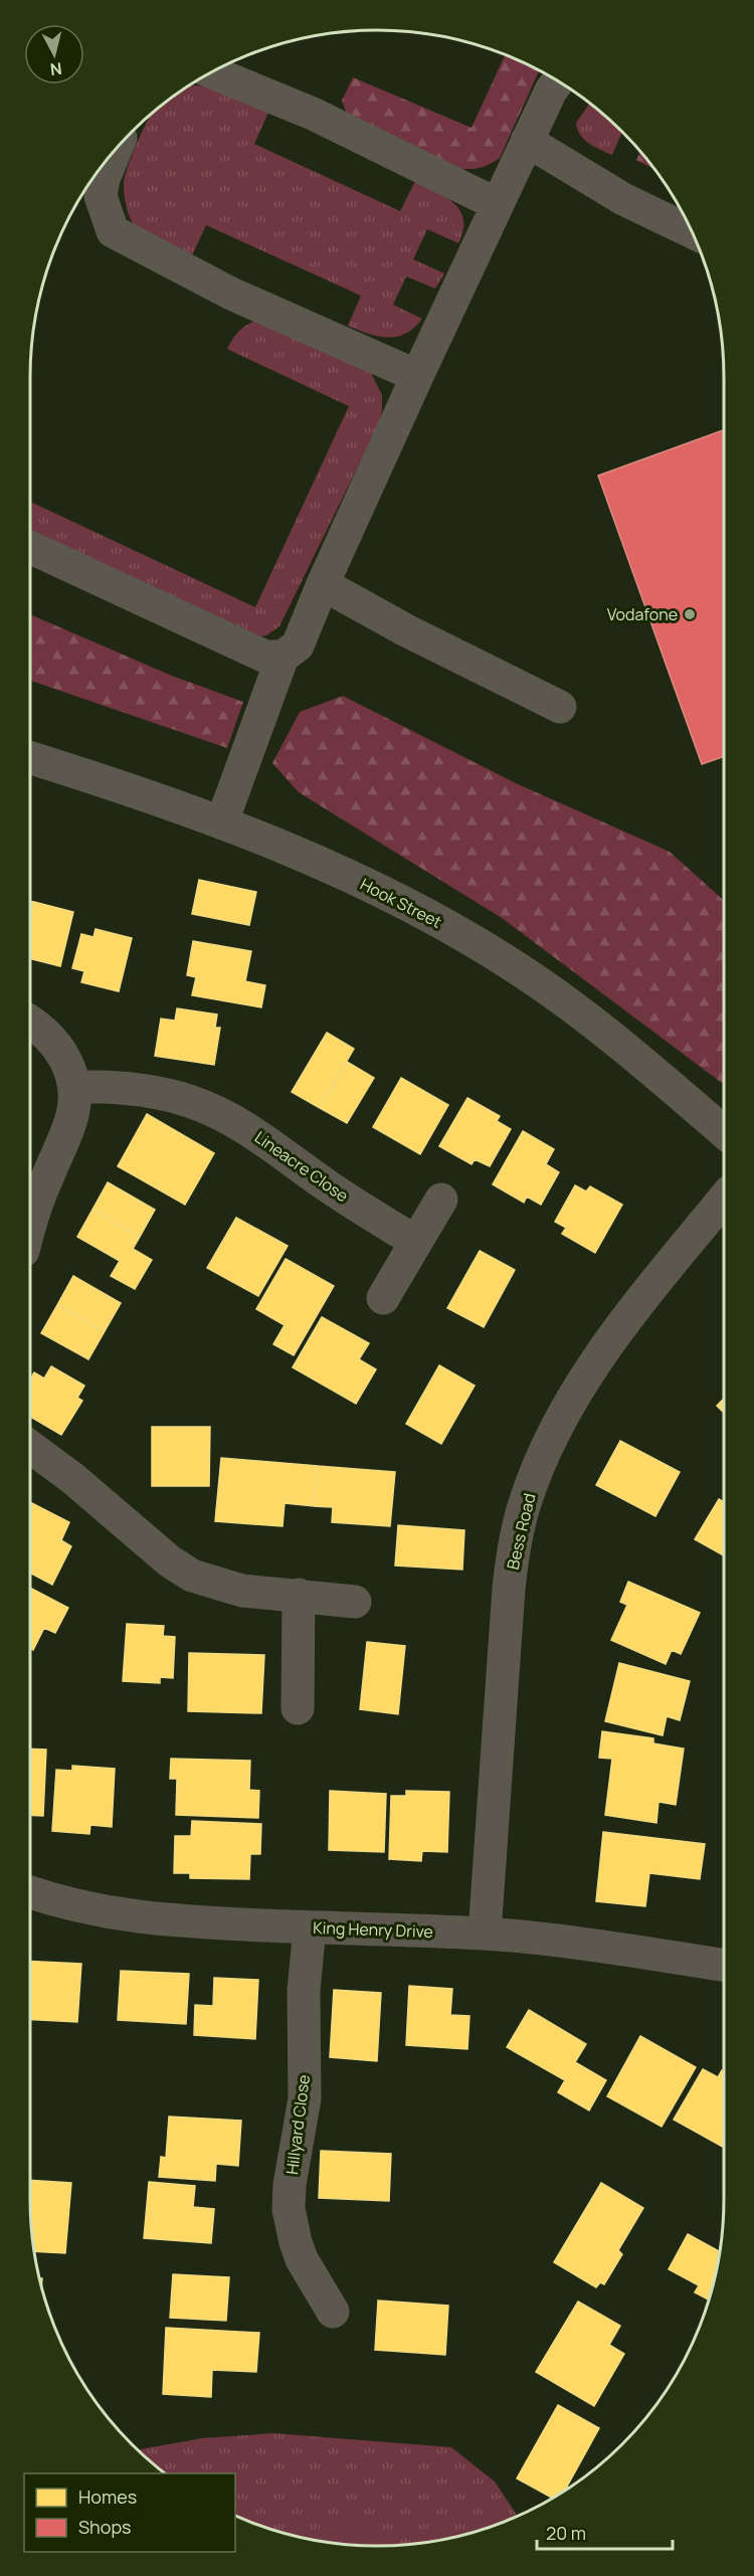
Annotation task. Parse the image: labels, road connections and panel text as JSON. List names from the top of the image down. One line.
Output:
{"streets":{"street":["Hook Street","Lineacre Close","Bess Road","King Henry Drive","Hillyard Close"]},"crossings":[["Bess Road","King Henry Drive"],["King Henry Drive","Hillyard Close"]],"places":["Vodafone"],"legend":["Homes","Shops"],"scale_bar":"20 m","north":"bottom"}
